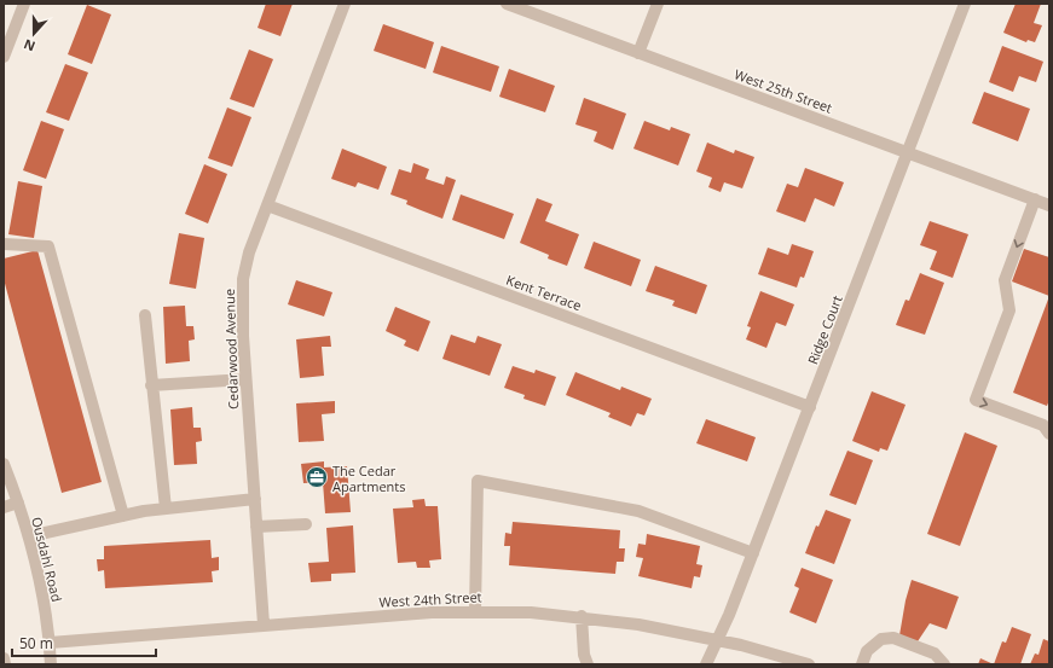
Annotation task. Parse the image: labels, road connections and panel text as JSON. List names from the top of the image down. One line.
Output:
{"streets":{"street":["West 25th Street","Kent Terrace","Ridge Court","Cedarwood Avenue","Ousdahl Road","West 24th Street"]},"crossings":[["West 25th Street","Ridge Court"],["Kent Terrace","Ridge Court"],["Kent Terrace","Cedarwood Avenue"],["Ridge Court","West 24th Street"],["Cedarwood Avenue","West 24th Street"],["Ousdahl Road","West 24th Street"]],"places":{"office":["The Cedar Apartments"]},"scale_bar":"50 m","north":"bottom"}
